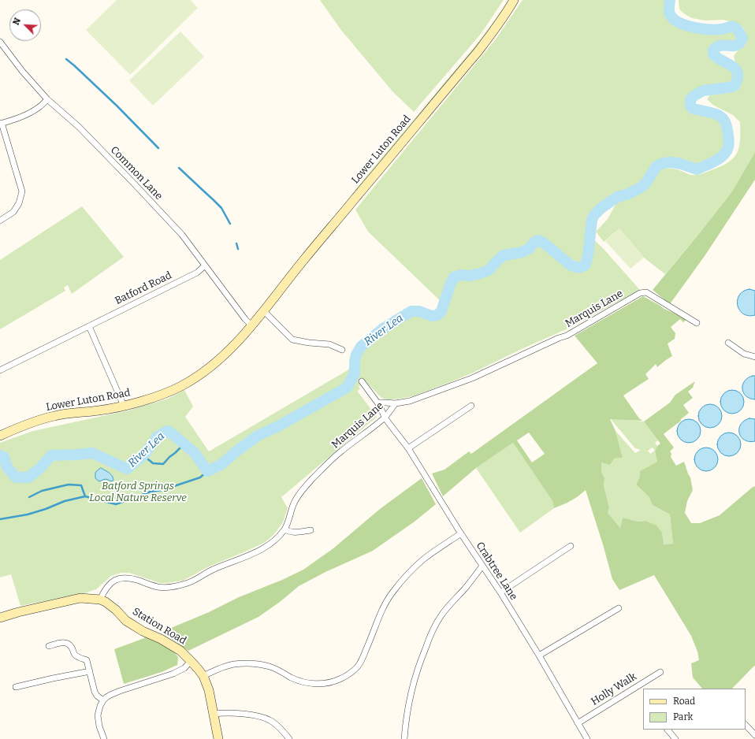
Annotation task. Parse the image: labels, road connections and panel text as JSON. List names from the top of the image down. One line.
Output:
{"streets":{"main road":["Lower Luton Road","Station Road"],"street":["Common Lane","Batford Road","Marquis Lane","Crabtree Lane","Holly Walk"]},"crossings":[["Lower Luton Road","Common Lane"],["Common Lane","Batford Road"],["Marquis Lane","Crabtree Lane"],["Marquis Lane","Station Road"],["Crabtree Lane","Holly Walk"]],"water":["River Lea"],"parks":["Batford Springs Local Nature Reserve"],"legend":["Road","Park"],"north":"top left"}
